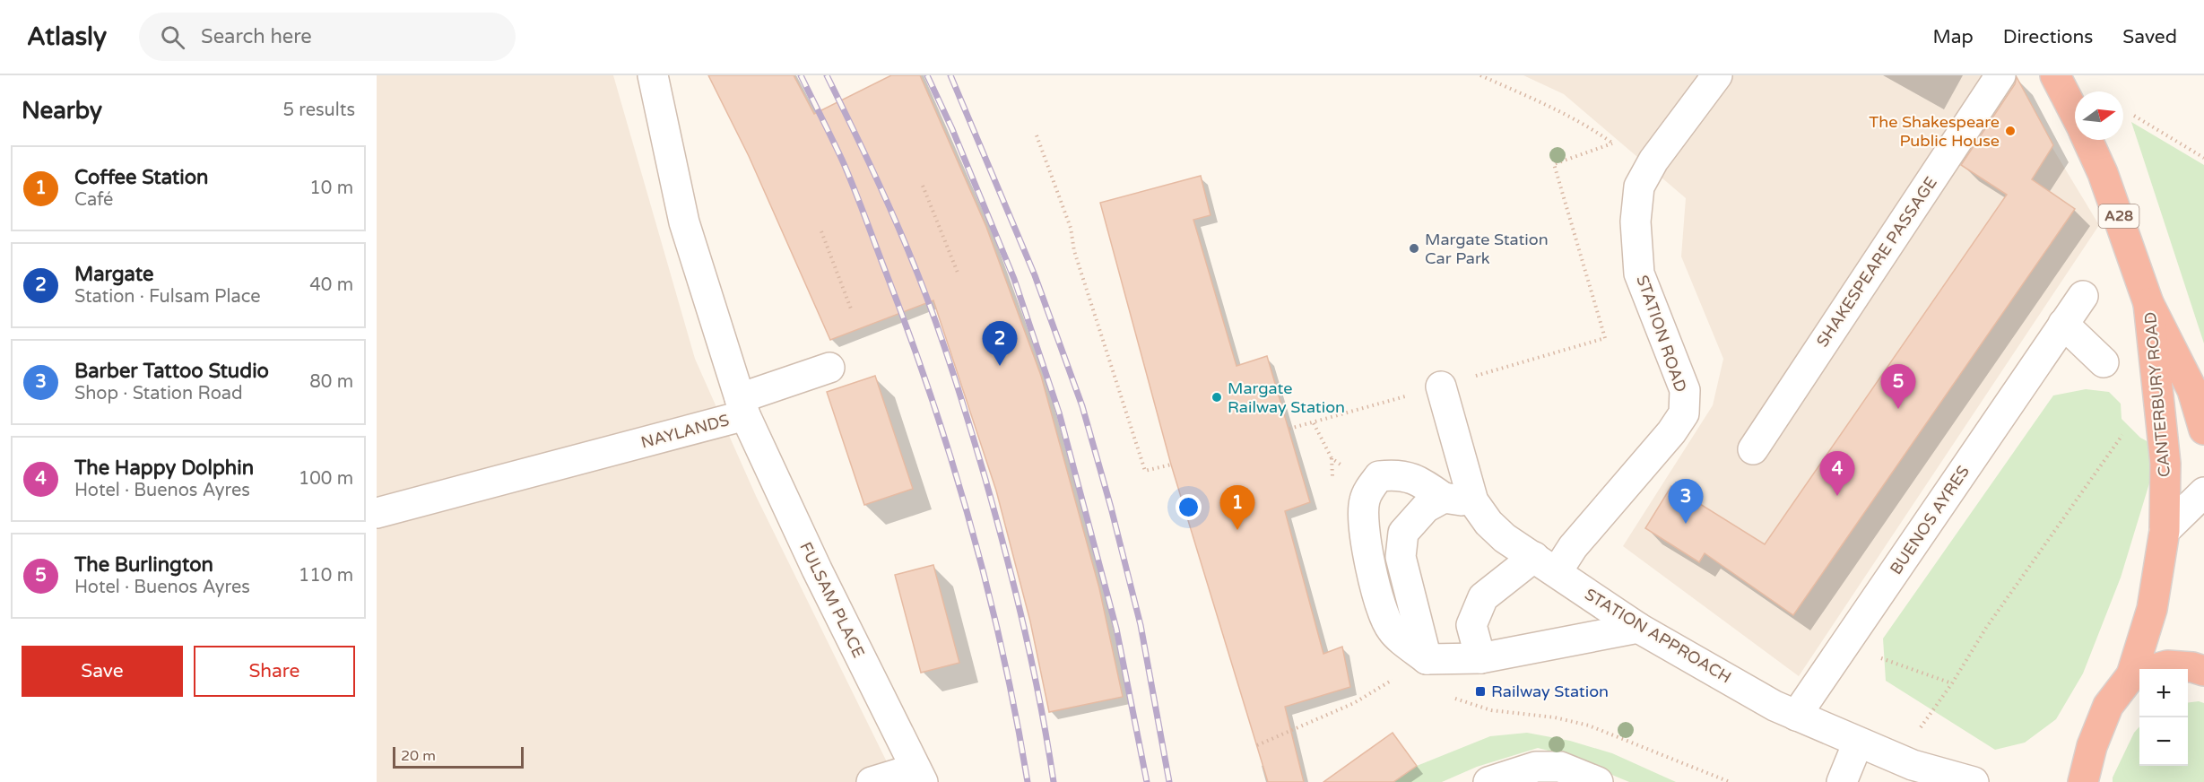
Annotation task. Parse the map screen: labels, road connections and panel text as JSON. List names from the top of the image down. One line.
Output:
{"streets":{"highway":["A28","CANTERBURY ROAD"],"street":["SHAKESPEARE PASSAGE","STATION ROAD","NAYLANDS","BUENOS AYRES","FULSAM PLACE","STATION APPROACH"]},"crossings":[["STATION ROAD","STATION APPROACH"],["NAYLANDS","FULSAM PLACE"],["BUENOS AYRES","STATION APPROACH"]],"places":{"other":["The Shakespeare Public House","Margate Station Car Park","Margate Railway Station"],"transit":["Railway Station"]},"scale_bar":"20 m","north":"right","page":{"header":"Atlasly","search":"Search here","nav":["Map","Directions","Saved"],"heading":["Nearby","5 results"],"list":[{"mark":"1","name":"Coffee Station","note":"Café","value":"10 m"},{"mark":"2","name":"Margate","note":"Station · Fulsam Place","value":"40 m"},{"mark":"3","name":"Barber Tattoo Studio","note":"Shop · Station Road","value":"80 m"},{"mark":"4","name":"The Happy Dolphin","note":"Hotel · Buenos Ayres","value":"100 m"},{"mark":"5","name":"The Burlington","note":"Hotel · Buenos Ayres","value":"110 m"}],"pins":["2","5","4","3","1"],"buttons":["Save","Share"],"map_buttons":["+","−"],"scale":"20 m"}}
